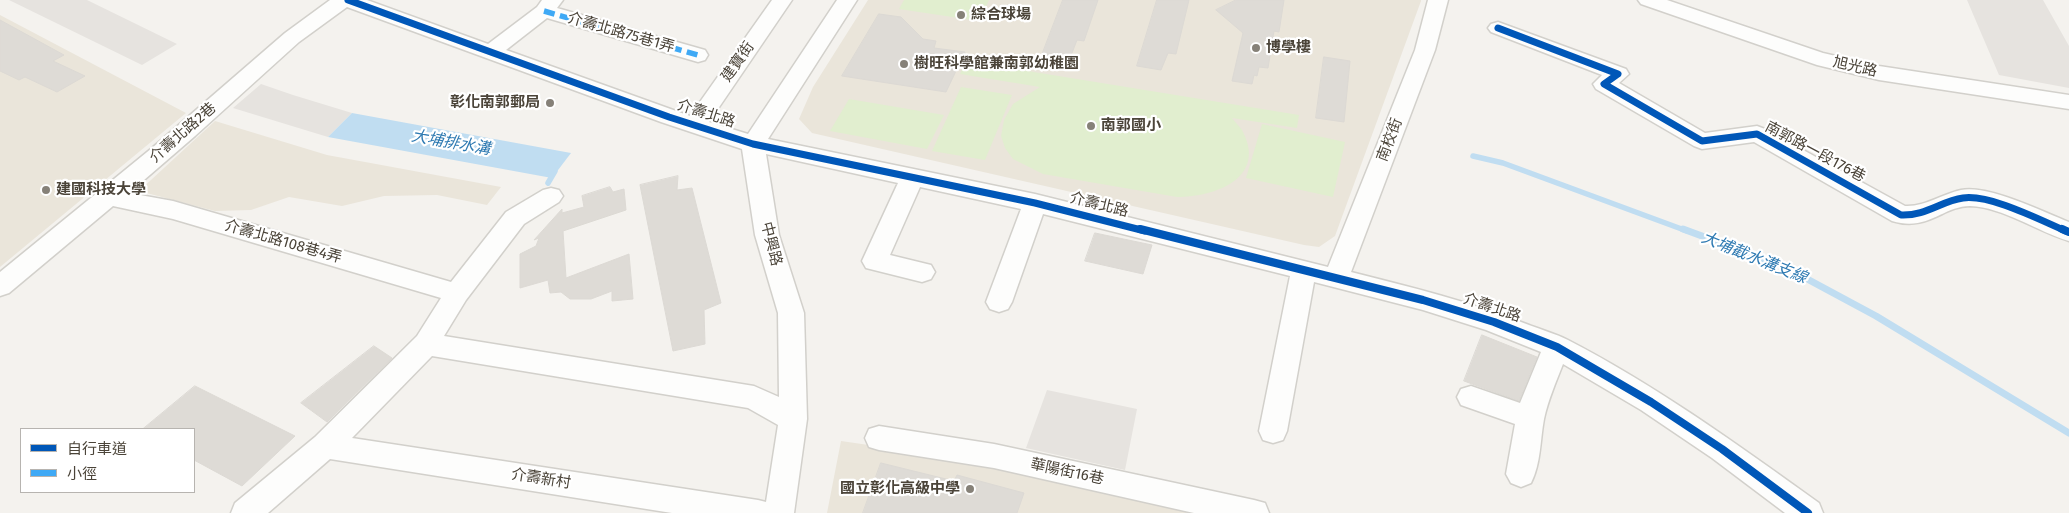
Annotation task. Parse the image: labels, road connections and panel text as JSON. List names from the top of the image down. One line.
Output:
{"streets":{"street":["介壽北路75巷1弄","建寶街","旭光路","介壽北路","介壽北路2巷","南校街","南郭路一段176巷","介壽北路108巷4弄","中興路","華陽街16巷","介壽新村"]},"crossings":[["建寶街","介壽北路"],["介壽北路","南校街"],["介壽北路","中興路"],["介壽北路2巷","介壽北路108巷4弄"]],"water":["大埔排水溝","大埔截水溝支線"],"places":["綜合球場","博學樓","樹旺科學館兼南郭幼稚園","彰化南郭郵局","南郭國小","建國科技大學","國立彰化高級中學"],"legend":["自行車道","小徑"]}
